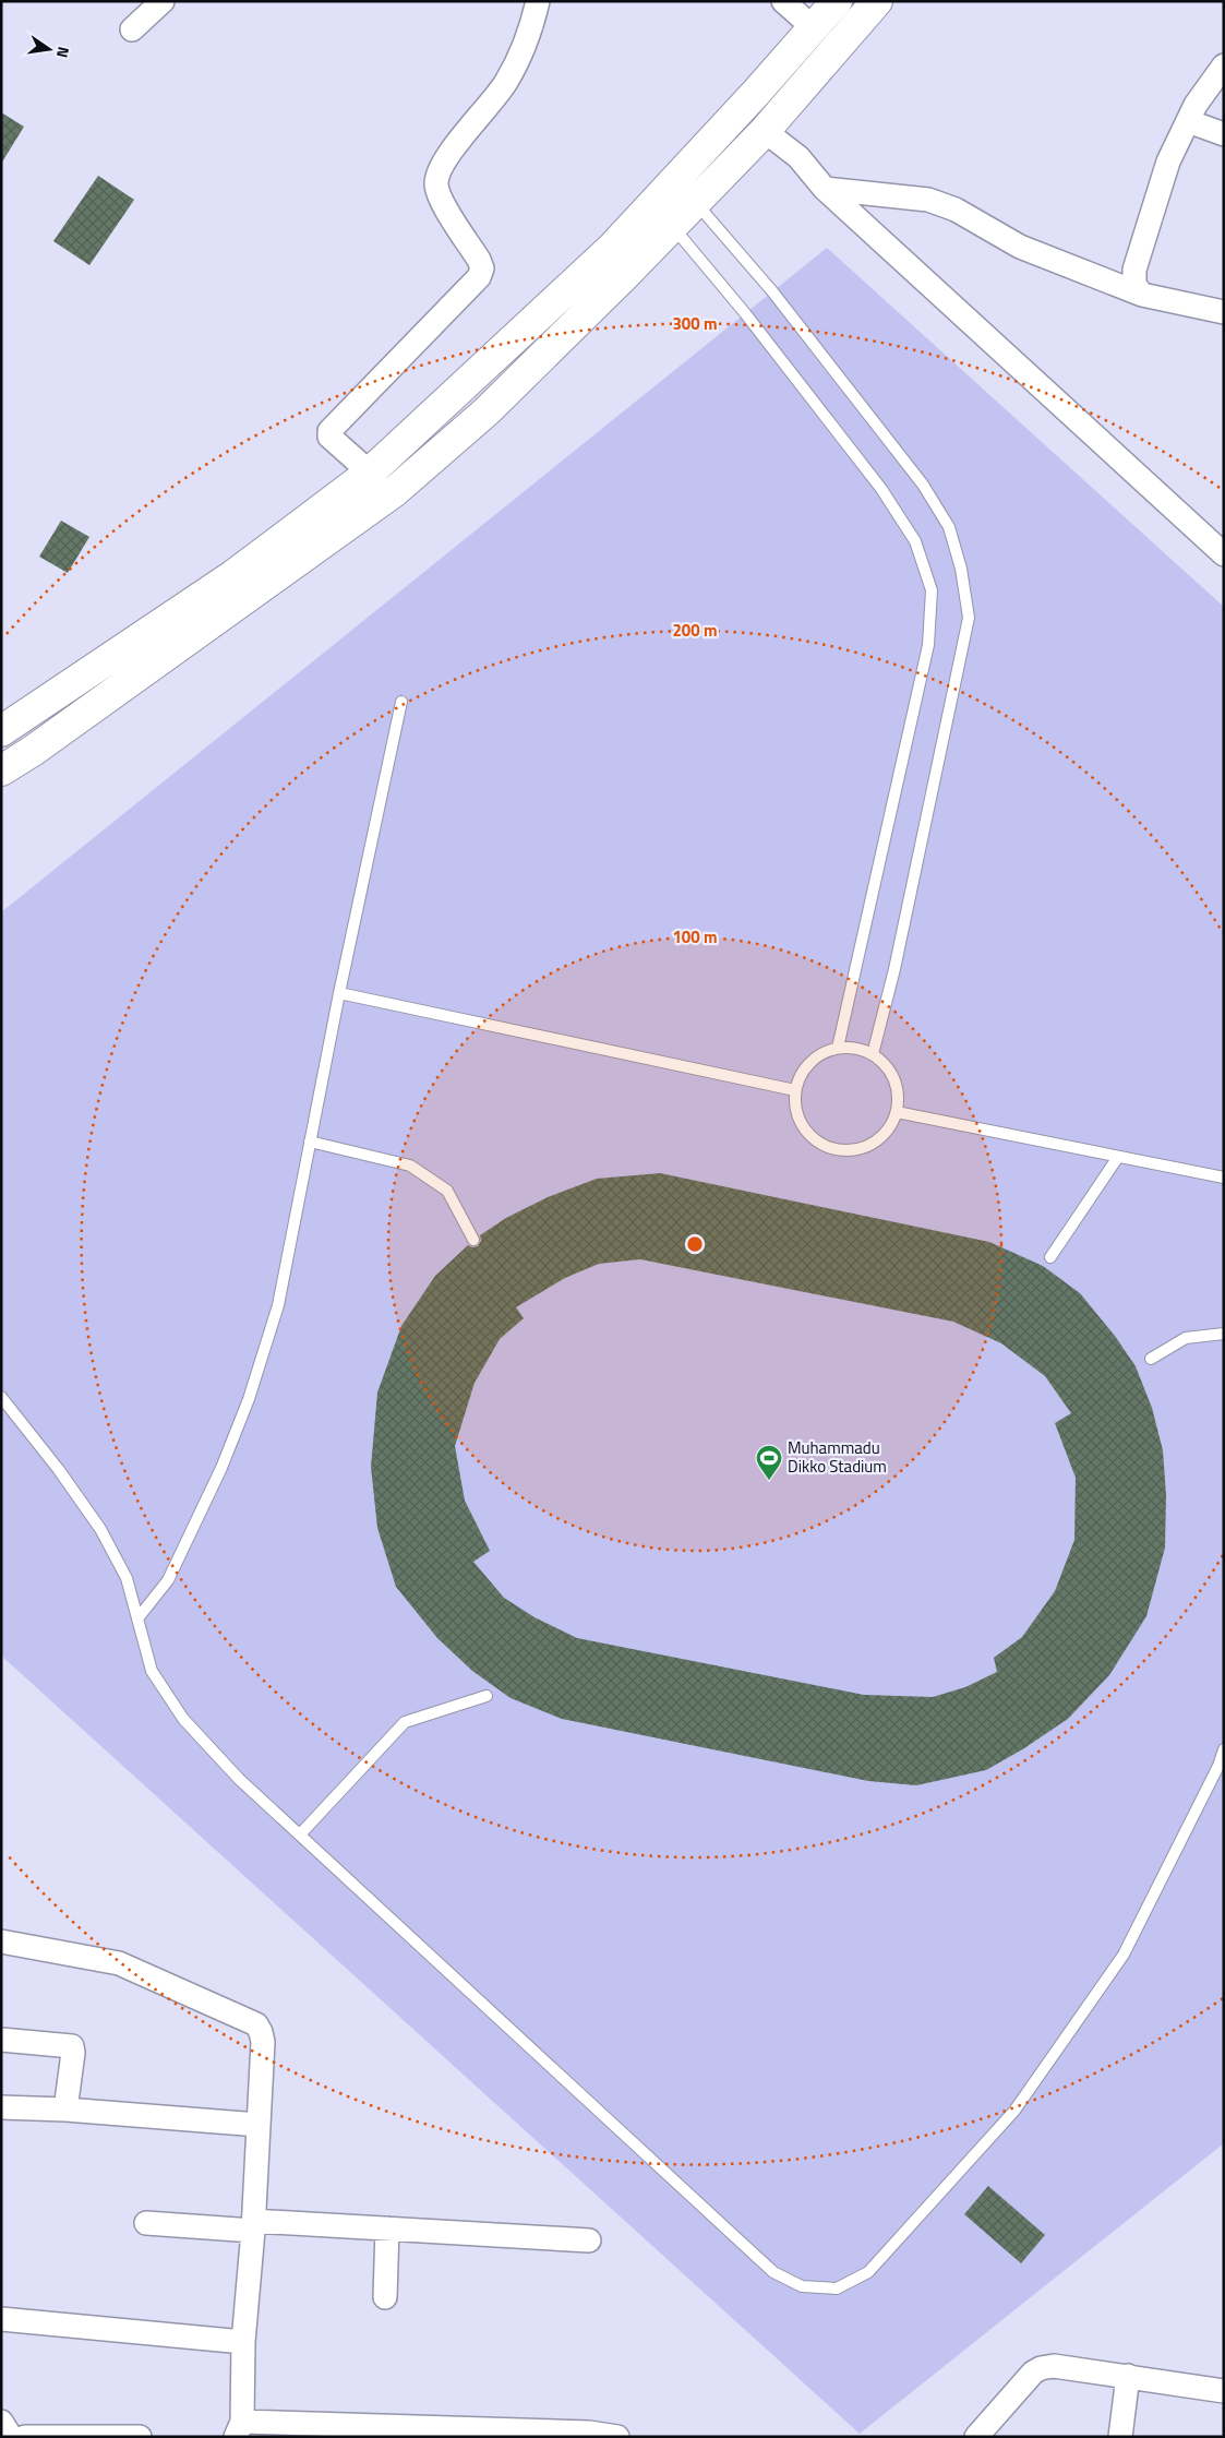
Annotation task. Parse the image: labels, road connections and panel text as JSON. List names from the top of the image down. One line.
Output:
{"places":{"sports":["Muhammadu Dikko Stadium"]},"north":"right","rings":["300 m","200 m","100 m"]}
